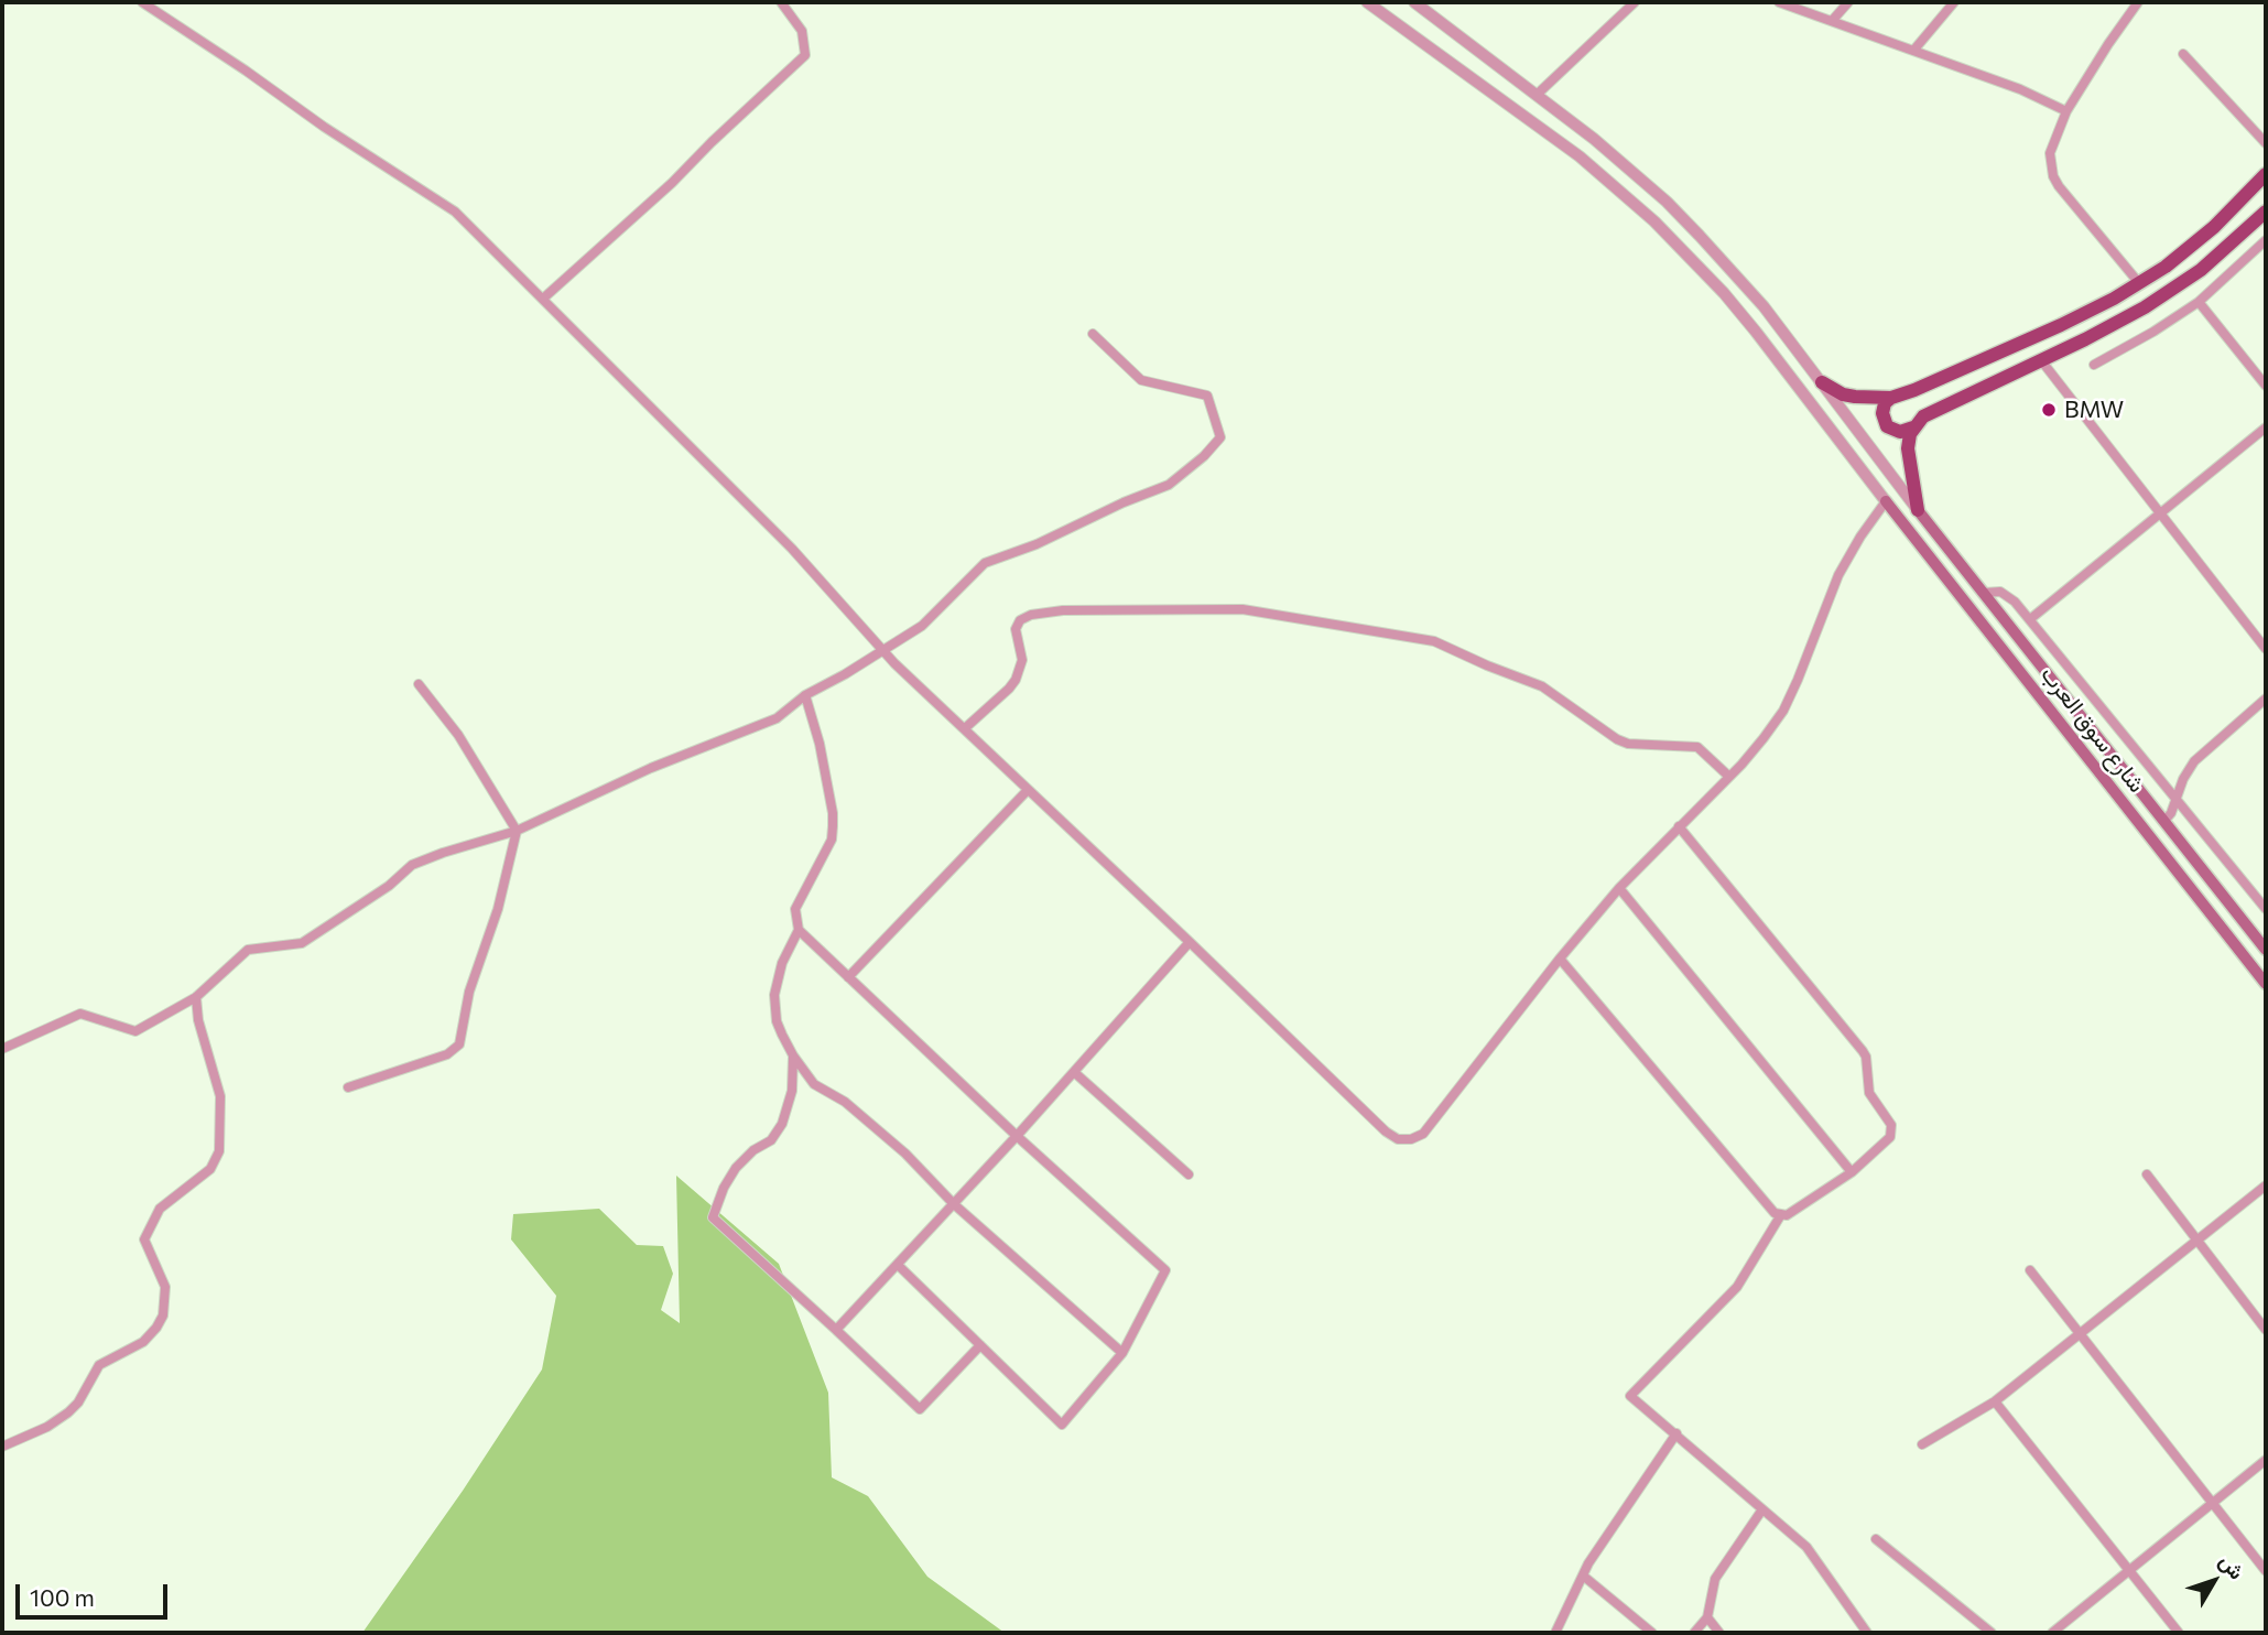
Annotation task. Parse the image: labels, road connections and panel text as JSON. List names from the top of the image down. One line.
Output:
{"streets":{"main road":["شارع سوق العرب"]},"places":["BMW"],"scale_bar":"100 m","north":"top right"}
